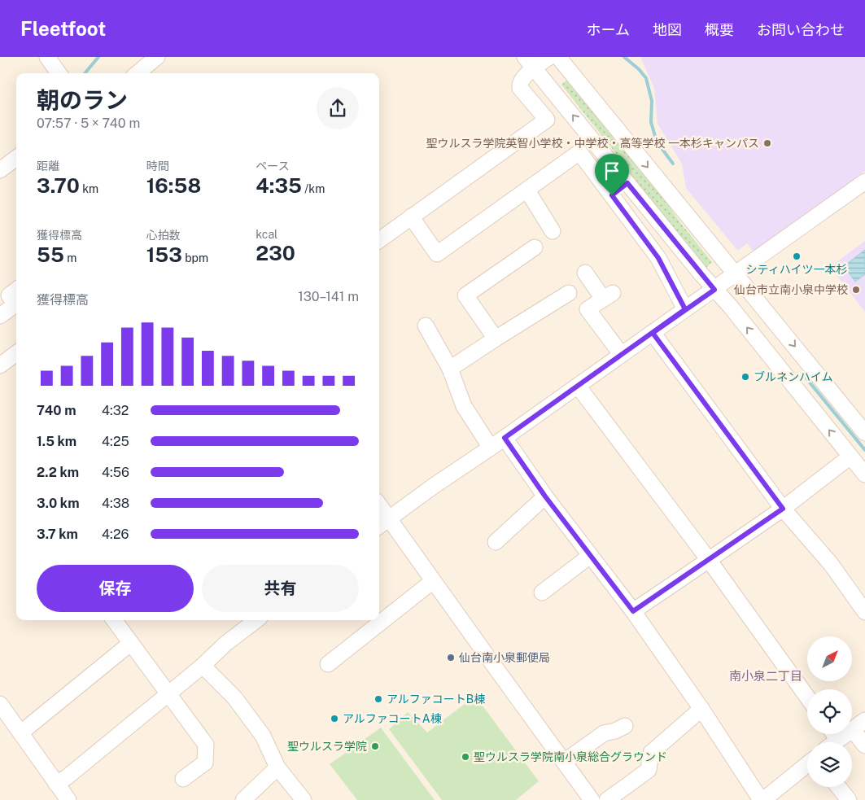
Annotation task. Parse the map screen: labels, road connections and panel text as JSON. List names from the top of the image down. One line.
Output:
{"districts":["南小泉二丁目"],"places":["聖ウルスラ学院英智小学校・中学校・高等学校 一本杉キャンパス","シティハイツ一本杉","仙台市立南小泉中学校","ブルネンハイム","仙台南小泉郵便局","アルファコートB棟","アルファコートA棟","聖ウルスラ学院","聖ウルスラ学院南小泉総合グラウンド"],"north":"top right","page":{"header":"Fleetfoot","nav":["ホーム","地図","概要","お問い合わせ"],"heading":["朝のラン","07:57 · 5 × 740 m"],"stats":[["距離","3.70 km"],["時間","16:58"],["ペース","4:35 /km"],["獲得標高","55 m"],["心拍数","153 bpm"],["kcal","230"]],"chart":["獲得標高","130–141 m"],"list":[{"name":"740 m","note":"4:32"},{"name":"1.5 km","note":"4:25"},{"name":"2.2 km","note":"4:56"},{"name":"3.0 km","note":"4:38"},{"name":"3.7 km","note":"4:26"}],"buttons":["保存","共有"]}}
